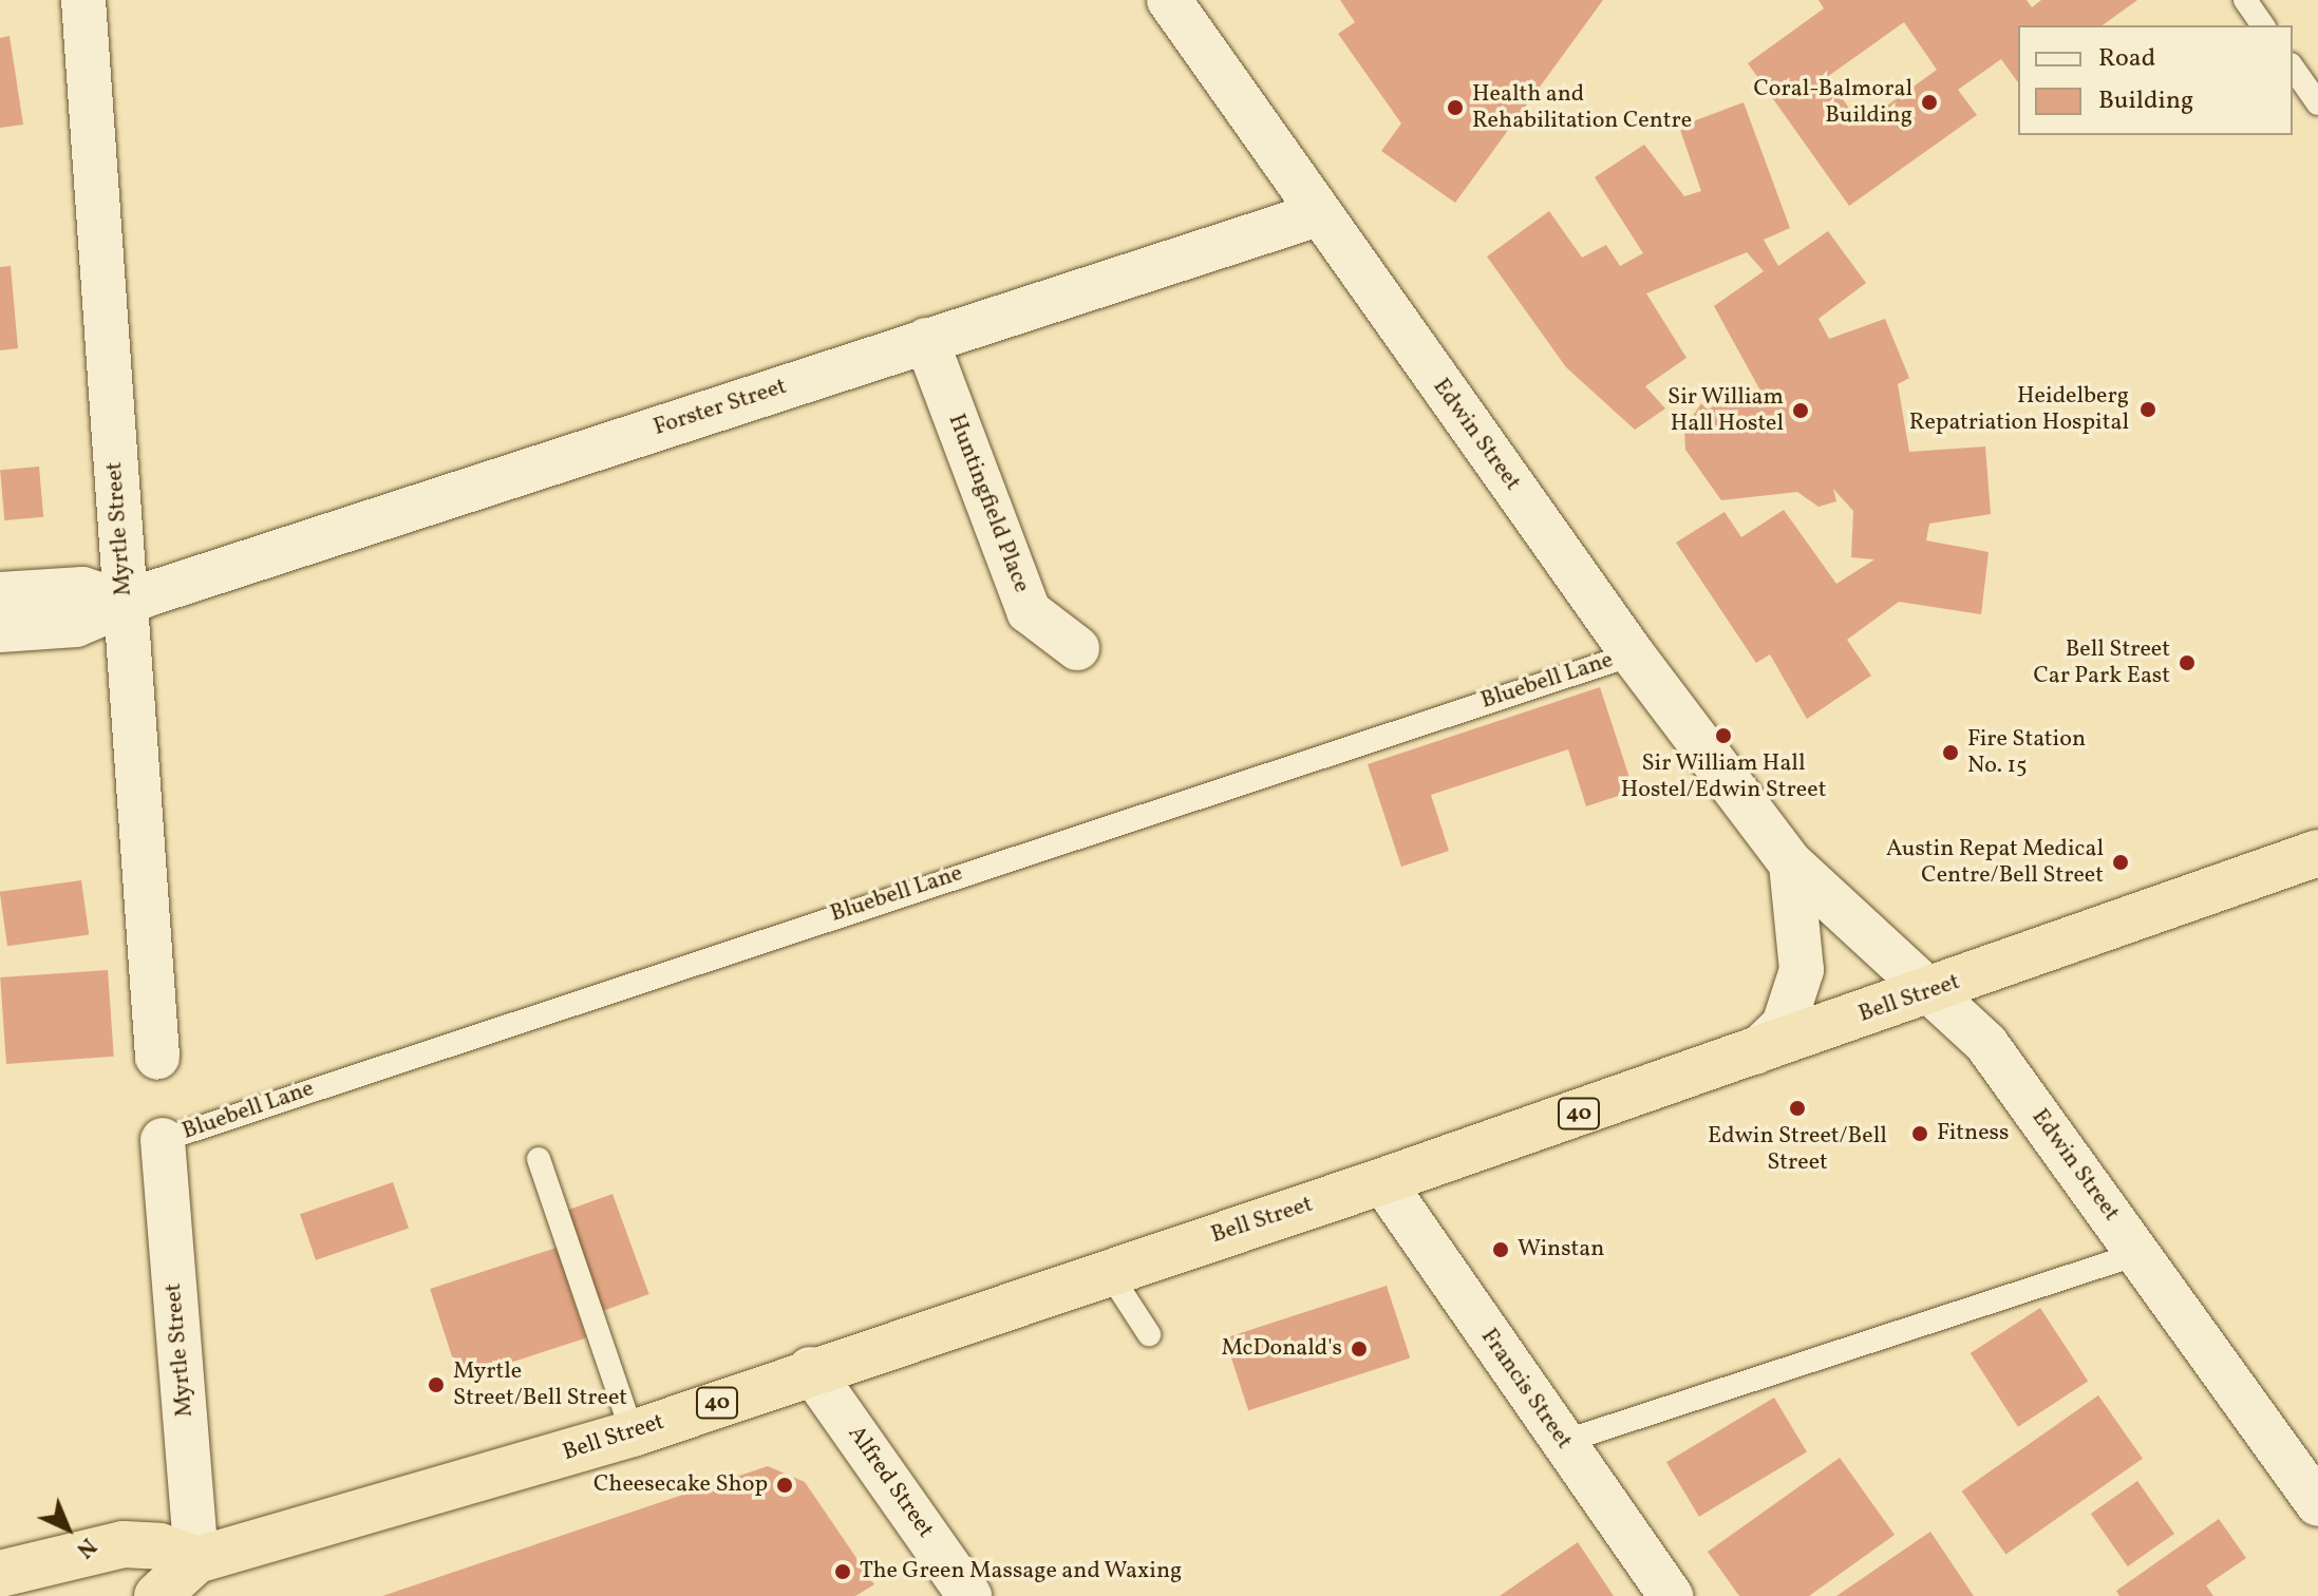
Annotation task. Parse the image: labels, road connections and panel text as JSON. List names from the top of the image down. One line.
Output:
{"streets":{"highway":["Bell Street","40"],"street":["Forster Street","Edwin Street","Huntingfield Place","Myrtle Street","Francis Street","Alfred Street"],"lane":["Bluebell Lane"]},"crossings":[["Forster Street","Edwin Street"],["Forster Street","Huntingfield Place"],["Forster Street","Myrtle Street"],["Edwin Street","Bluebell Lane"],["Edwin Street","Bell Street"],["Myrtle Street","Bluebell Lane"],["Myrtle Street","Bell Street"],["Bell Street","Francis Street"],["Bell Street","Alfred Street"]],"places":["Coral-Balmoral Building","Health and Rehabilitation Centre","Heidelberg Repatriation Hospital","Sir William Hall Hostel","Bell Street Car Park East","Sir William Hall Hostel/Edwin Street","Fire Station No. 15","Austin Repat Medical Centre/Bell Street","Edwin Street/Bell Street","Fitness","Winstan","McDonald's","Myrtle Street/Bell Street","Cheesecake Shop","The Green Massage and Waxing"],"legend":["Road","Building"],"north":"bottom right"}
